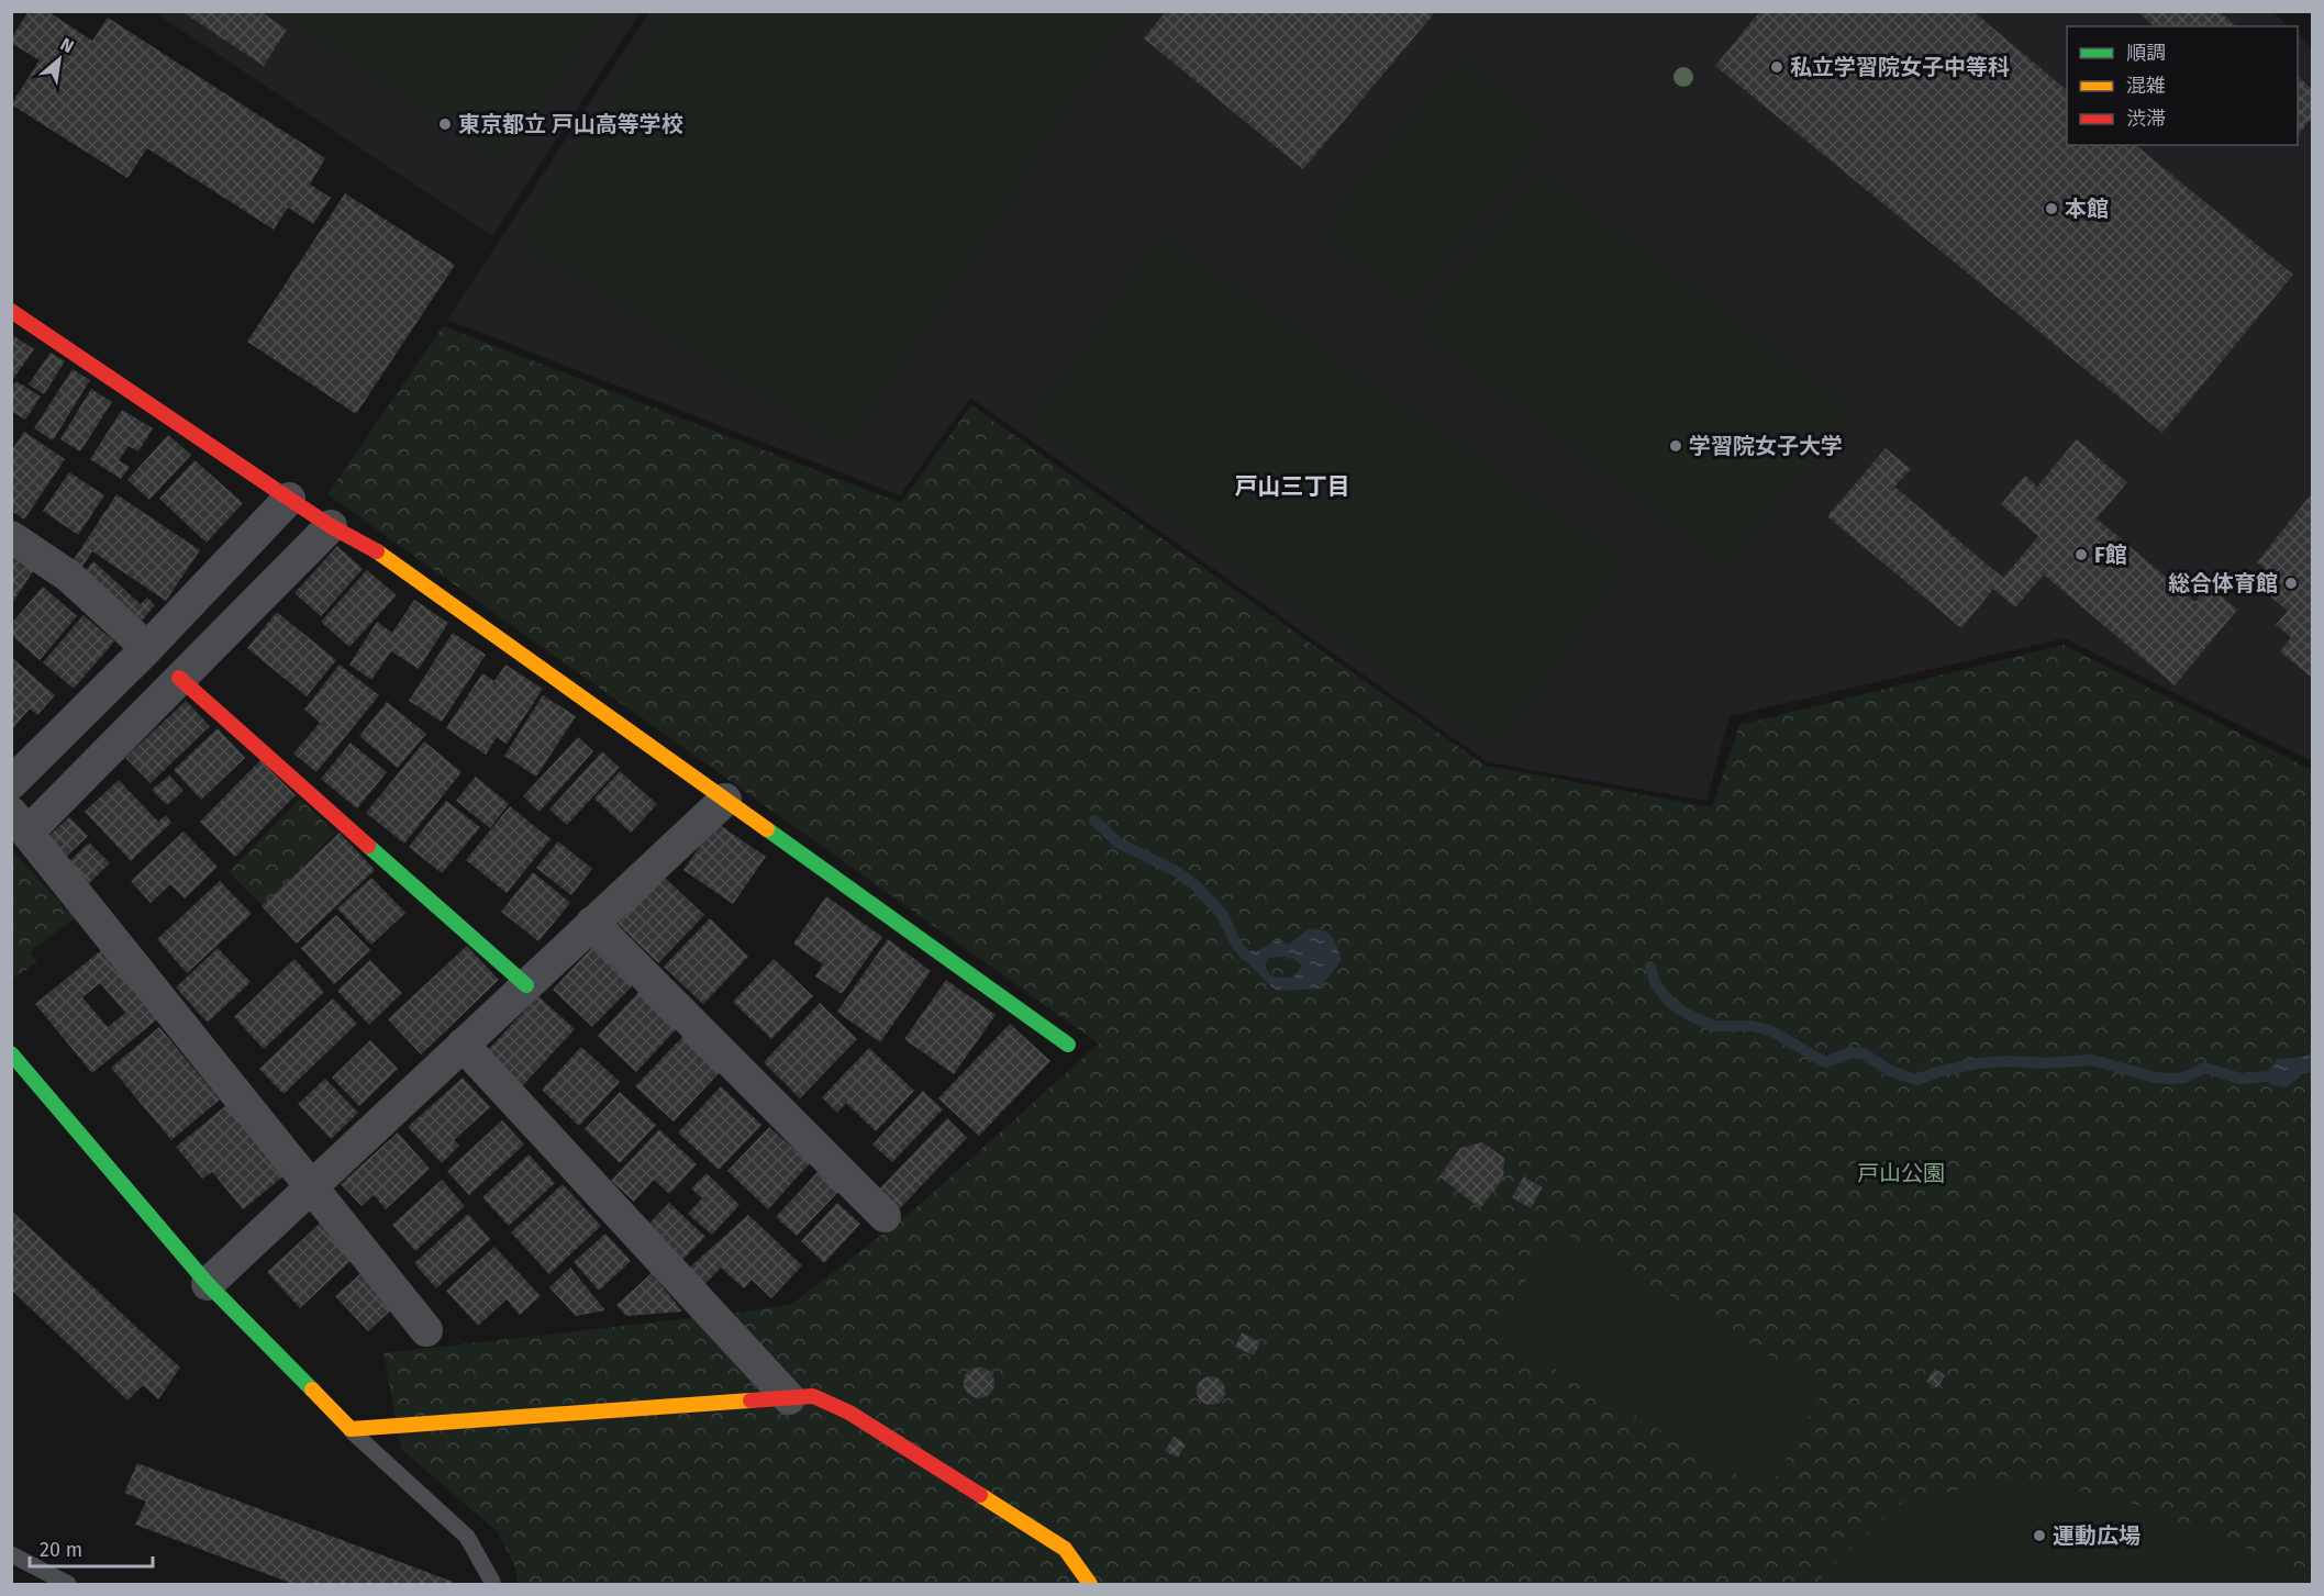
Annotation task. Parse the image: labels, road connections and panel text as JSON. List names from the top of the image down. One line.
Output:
{"districts":["戸山三丁目"],"parks":["戸山公園"],"places":["私立学習院女子中等科","東京都立 戸山高等学校","本館","学習院女子大学","F館","総合体育館","運動広場"],"legend":["順調","混雑","渋滞"],"scale_bar":"20 m","north":"top right"}
